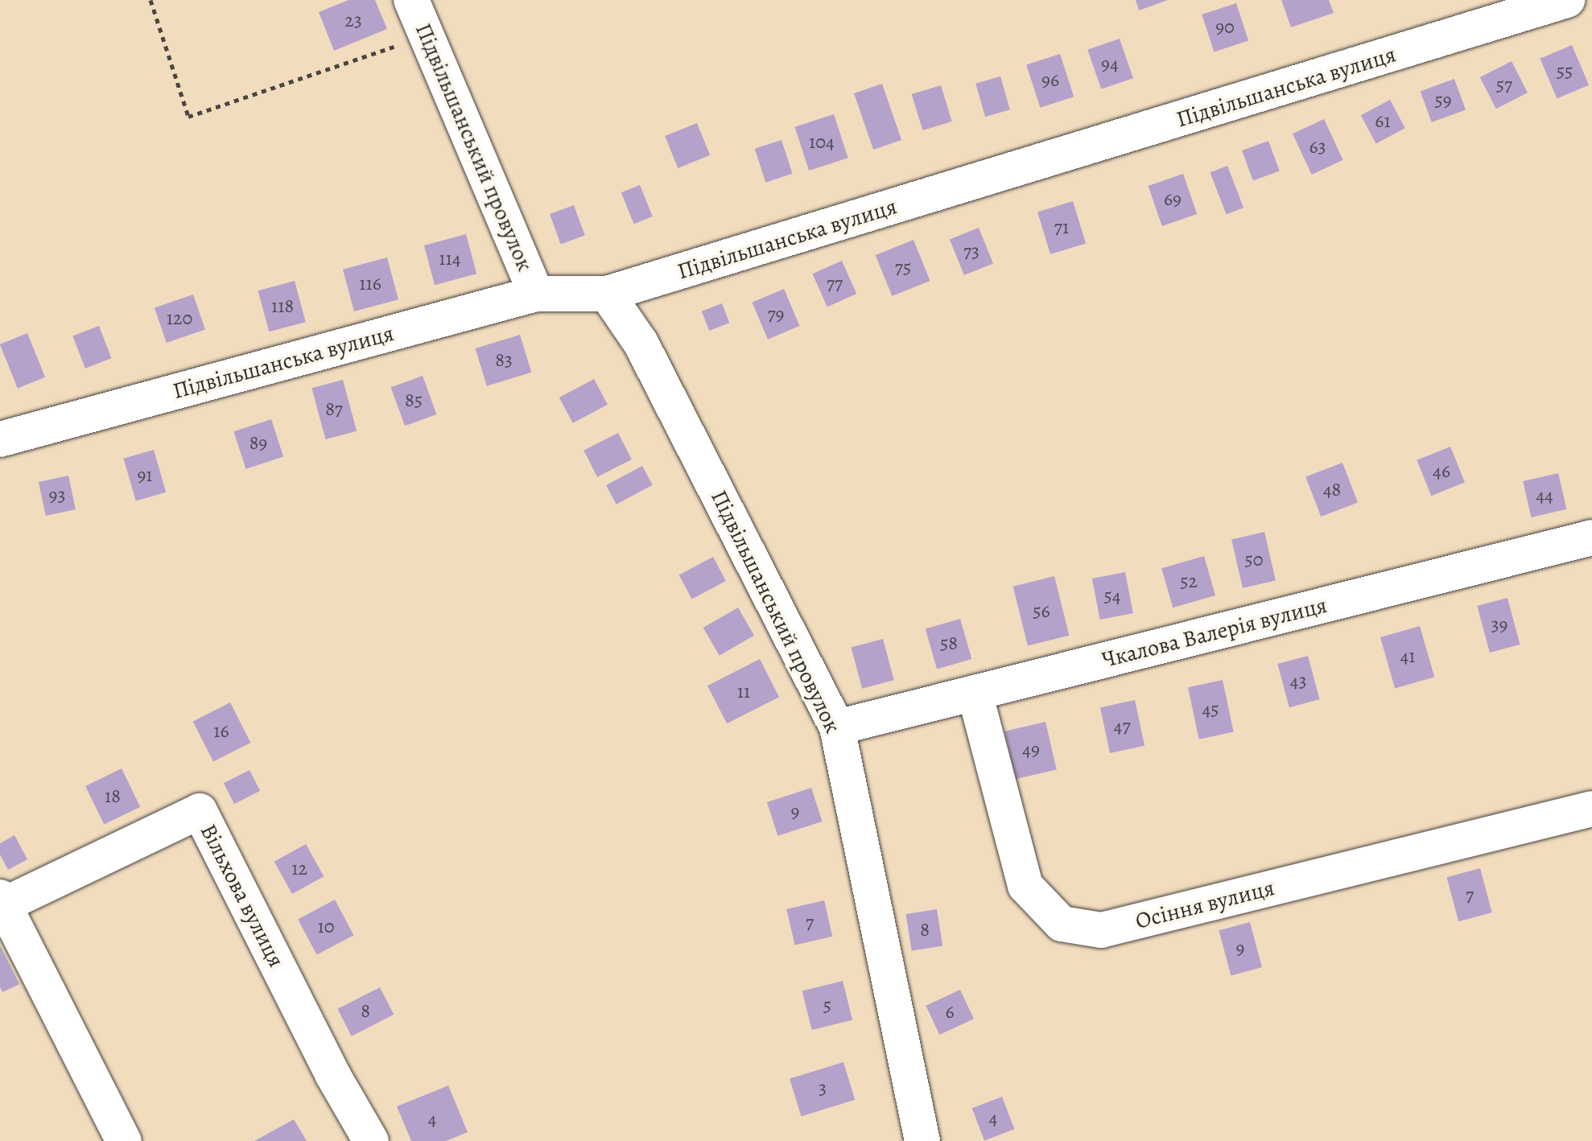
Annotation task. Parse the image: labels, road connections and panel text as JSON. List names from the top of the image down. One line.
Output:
{"streets":{"street":["Підвільшанська вулиця","Підвільшанський провулок","Чкалова Валерія вулиця","Вільхова вулиця","Осіння вулиця"]},"crossings":[["Підвільшанська вулиця","Підвільшанський провулок"],["Підвільшанський провулок","Чкалова Валерія вулиця"],["Чкалова Валерія вулиця","Осіння вулиця"]],"house_numbers":["23","90","94","55","96","57","59","61","104","63","69","71","73","114","75","116","77","118","79","120","83","85","87","89","46","91","48","93","44","50","52","54","56","39","58","41","43","11","45","47","16","49","18","9","12","7","7","10","8","9","5","8","6","3","4","4"]}
